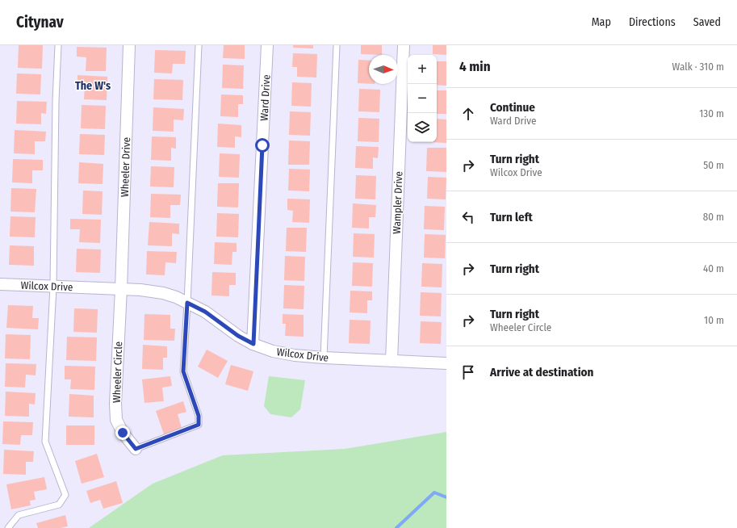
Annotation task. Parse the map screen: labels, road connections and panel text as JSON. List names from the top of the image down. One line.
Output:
{"streets":{"street":["Ward Drive","Wheeler Drive","Wampler Drive","Wilcox Drive","Wheeler Circle"]},"crossings":[["Ward Drive","Wilcox Drive"],["Wheeler Drive","Wilcox Drive"],["Wheeler Drive","Wheeler Circle"],["Wampler Drive","Wilcox Drive"],["Wilcox Drive","Wheeler Circle"]],"districts":["The W's"],"north":"right","page":{"header":"Citynav","nav":["Map","Directions","Saved"],"heading":["4 min","Walk · 310 m"],"map_buttons":["+","−"],"list":[["Continue","Ward Drive","130 m"],["Turn right","Wilcox Drive","50 m"],["Turn left","80 m"],["Turn right","40 m"],["Turn right","Wheeler Circle","10 m"],"Arrive at destination"]}}
